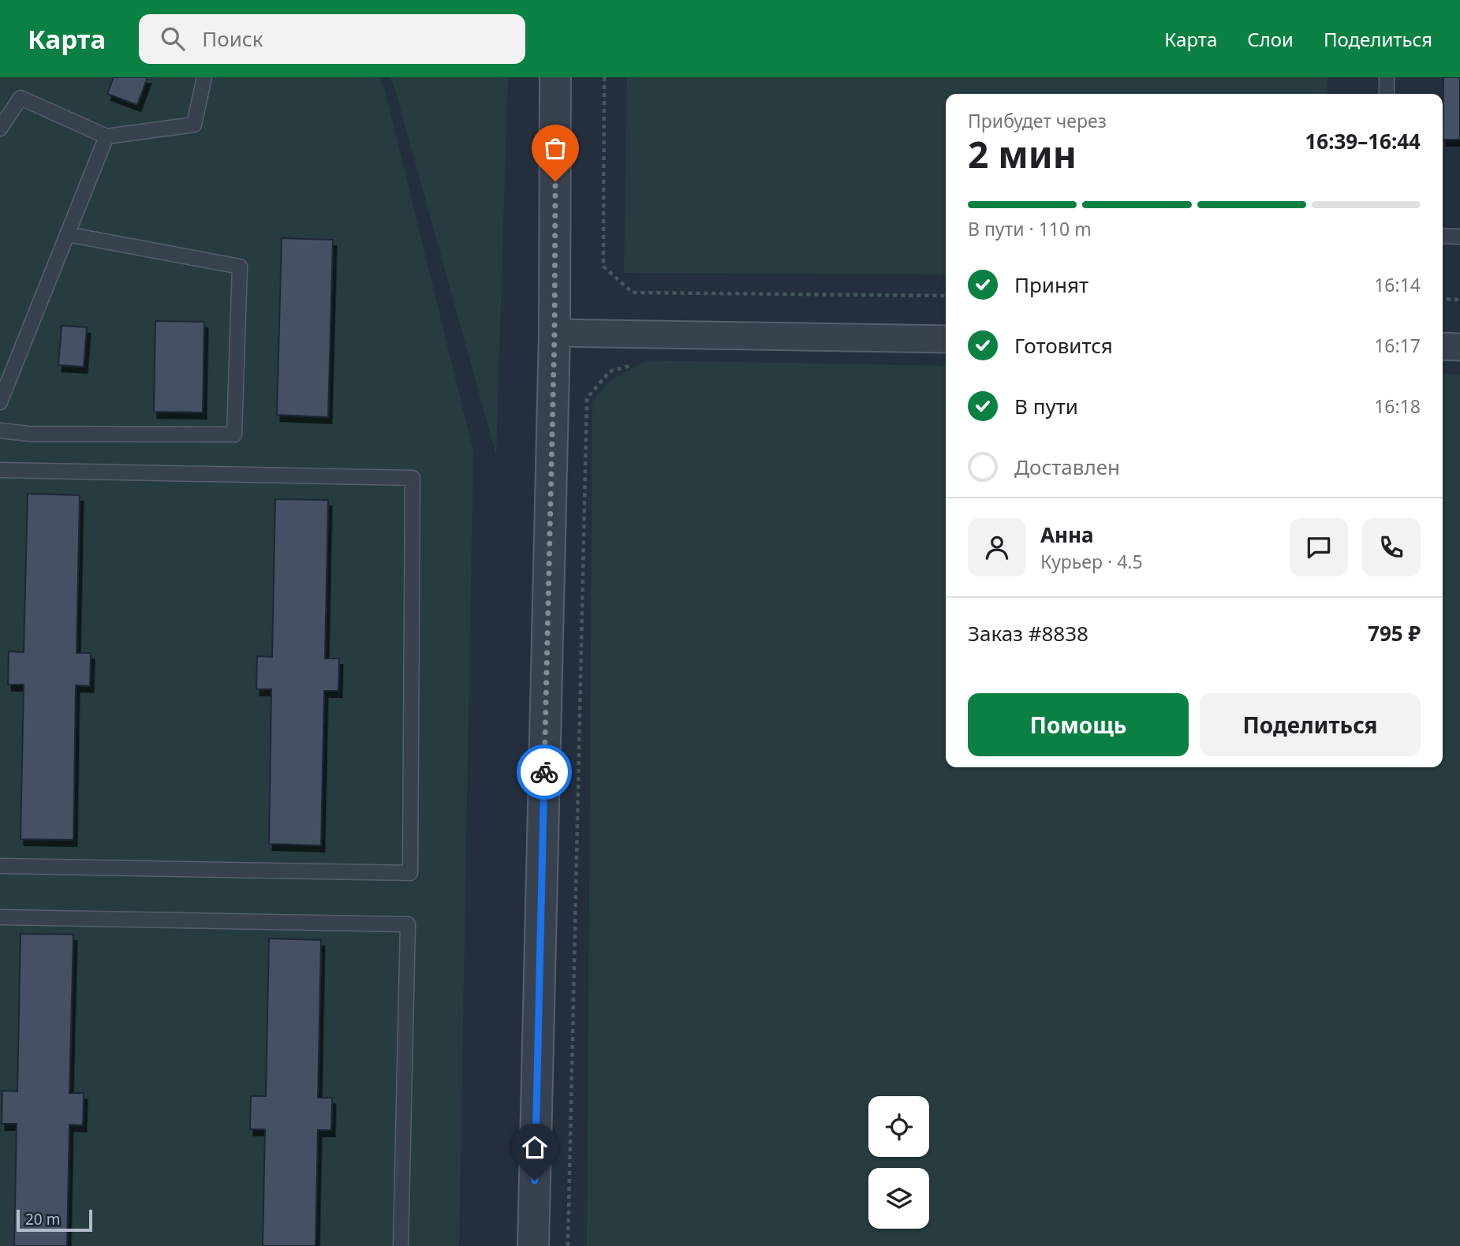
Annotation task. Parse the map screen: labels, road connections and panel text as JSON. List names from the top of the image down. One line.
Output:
{"scale_bar":"20 m","page":{"header":"Карта","search":"Поиск","nav":["Карта","Слои","Поделиться"],"heading":["2 мин","Прибудет через","16:39–16:44"],"panel":["Анна","Курьер · 4.5","Заказ #8838","795 ₽"],"bar":"В пути · 110 m","list":[["Принят","16:14"],["Готовится","16:17"],["В пути","16:18"],"Доставлен"],"buttons":["Помощь","Поделиться"],"scale":"20 m"}}
